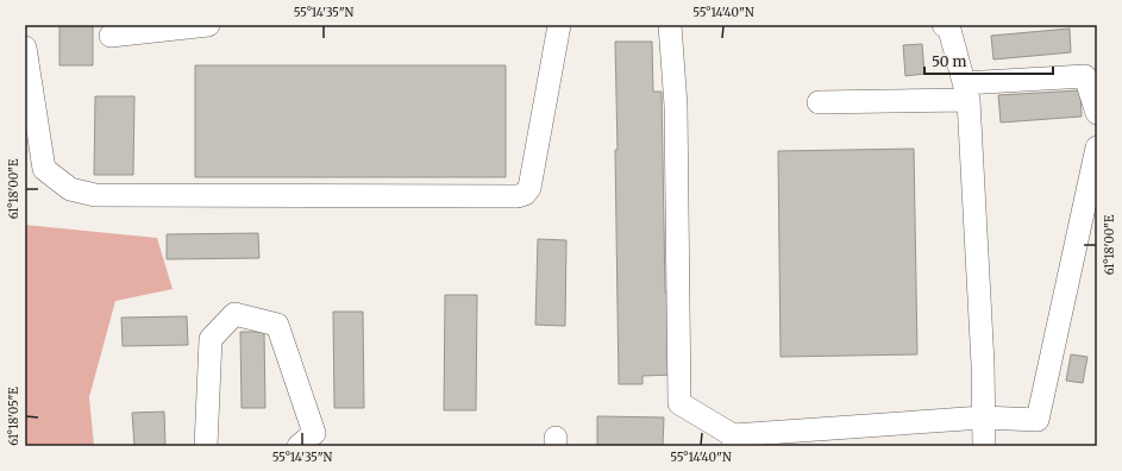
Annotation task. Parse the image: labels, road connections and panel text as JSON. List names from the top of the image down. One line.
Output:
{"scale_bar":"50 m","coordinates":["55°14'35\"N","55°14'40\"N","61°18'00\"E","61°18'05\"E"]}
